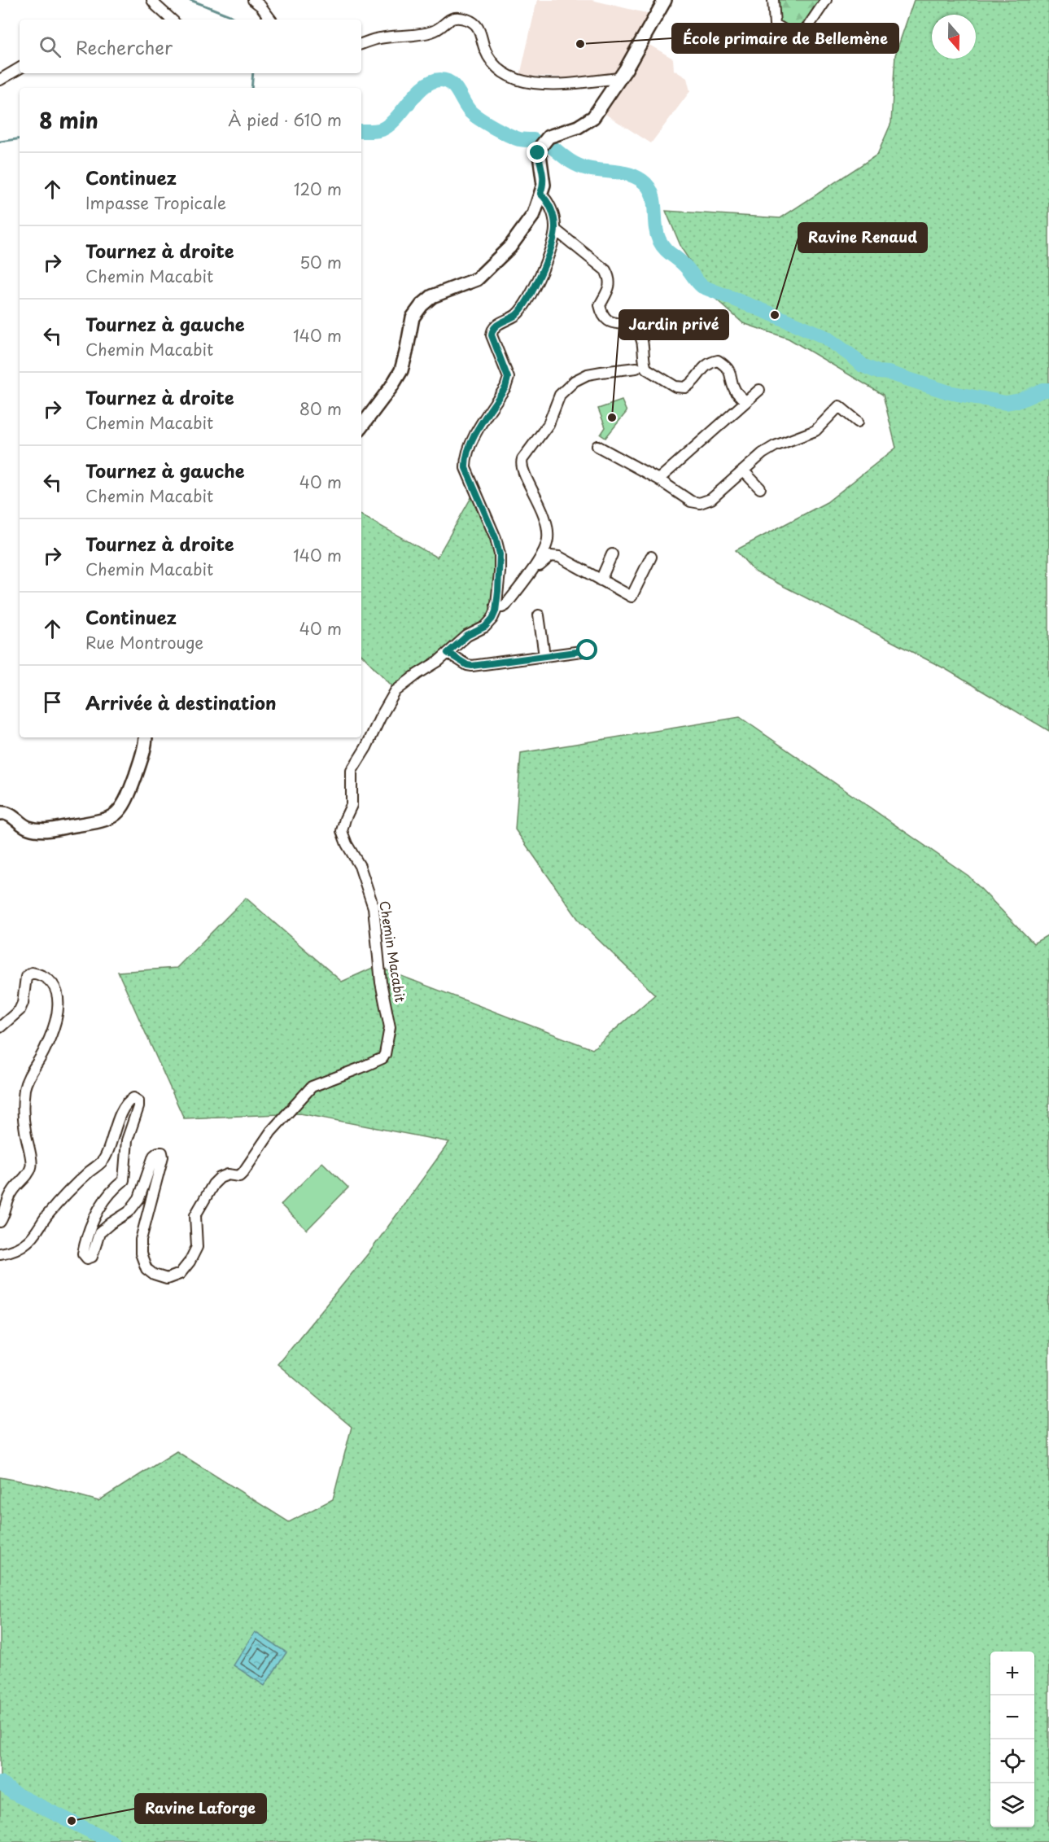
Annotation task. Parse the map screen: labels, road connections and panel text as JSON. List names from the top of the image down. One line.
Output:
{"streets":{"street":["Chemin Macabit"]},"places":["École primaire de Bellemène","Ravine Renaud","Jardin privé","Ravine Laforge"],"north":"bottom","page":{"search":"Rechercher","heading":["8 min","À pied · 610 m"],"list":[["Continuez","Impasse Tropicale","120 m"],["Tournez à droite","Chemin Macabit","50 m"],["Tournez à gauche","Chemin Macabit","140 m"],["Tournez à droite","Chemin Macabit","80 m"],["Tournez à gauche","Chemin Macabit","40 m"],["Tournez à droite","Chemin Macabit","140 m"],["Continuez","Rue Montrouge","40 m"],"Arrivée à destination"],"map_buttons":["+","−"]}}
